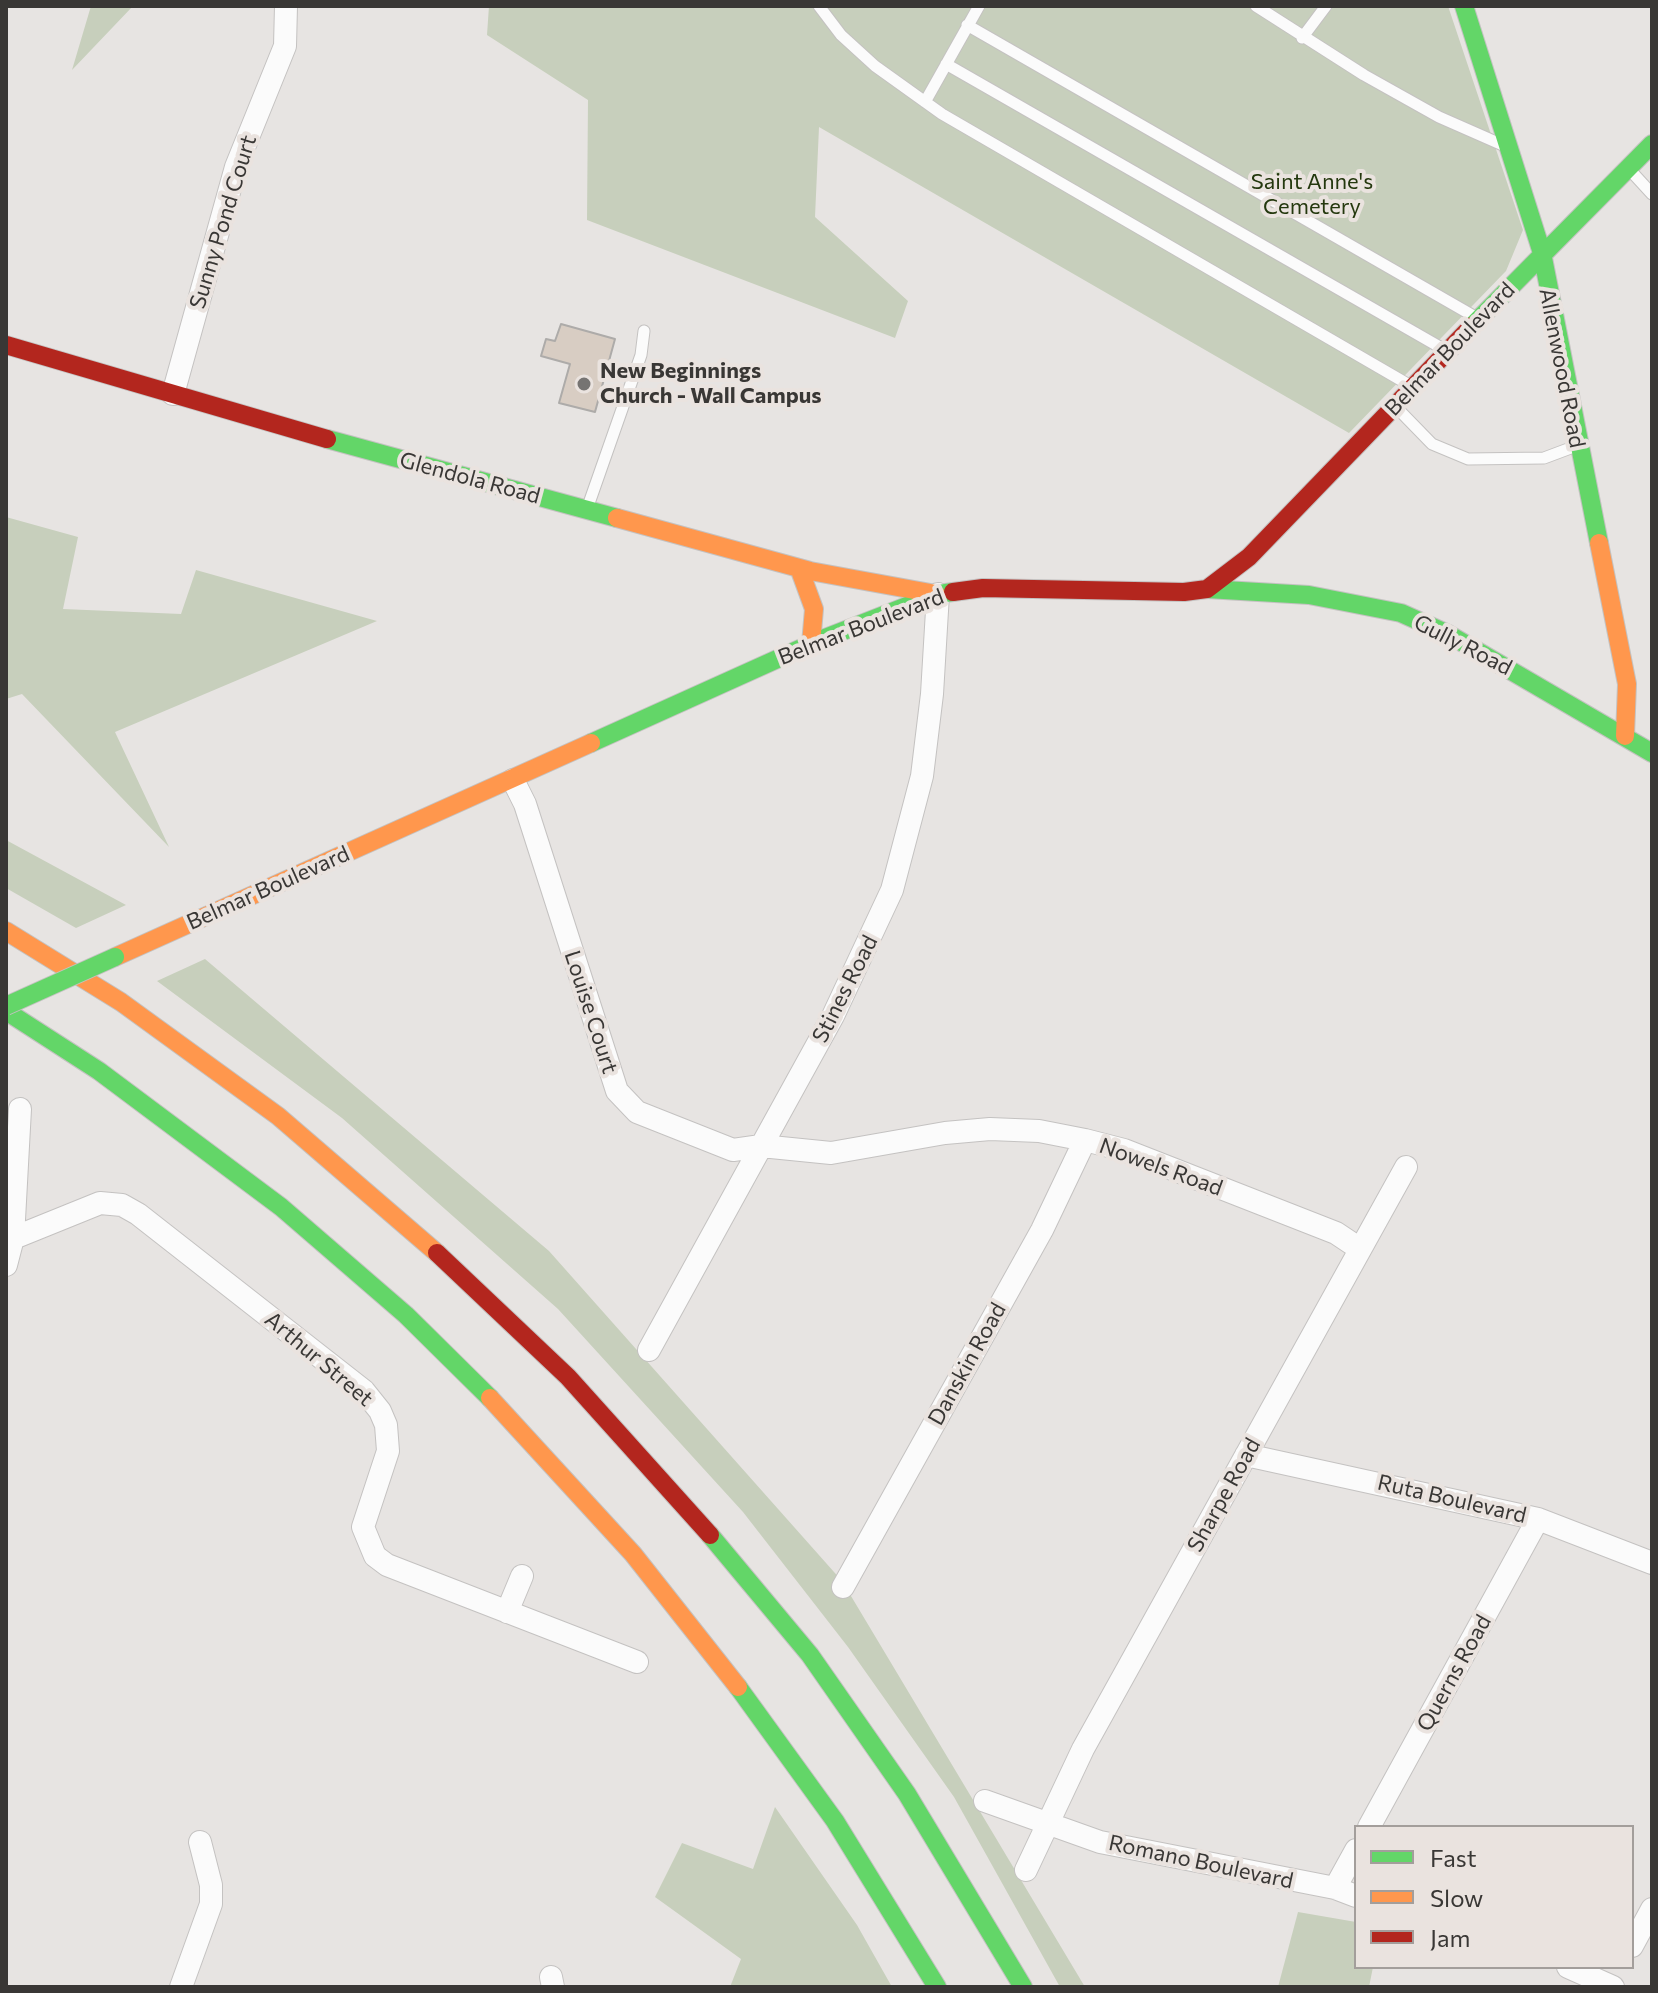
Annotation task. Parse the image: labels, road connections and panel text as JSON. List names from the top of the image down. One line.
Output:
{"streets":{"main road":["Belmar Boulevard","Allenwood Road","Glendola Road","Gully Road"],"street":["Sunny Pond Court","Stines Road","Louise Court","Nowels Road","Arthur Street","Danskin Road","Sharpe Road","Ruta Boulevard","Querns Road","Romano Boulevard"]},"crossings":[["Sunny Pond Court","Glendola Road"],["Belmar Boulevard","Allenwood Road"],["Belmar Boulevard","Glendola Road"],["Belmar Boulevard","Gully Road"],["Belmar Boulevard","Stines Road"],["Belmar Boulevard","Louise Court"],["Allenwood Road","Gully Road"],["Glendola Road","Stines Road"],["Stines Road","Louise Court"],["Stines Road","Nowels Road"],["Louise Court","Nowels Road"],["Nowels Road","Danskin Road"],["Nowels Road","Sharpe Road"],["Sharpe Road","Ruta Boulevard"],["Sharpe Road","Romano Boulevard"],["Ruta Boulevard","Querns Road"]],"parks":["Saint Anne's Cemetery"],"places":["New Beginnings Church - Wall Campus"],"legend":["Fast","Slow","Jam"]}
